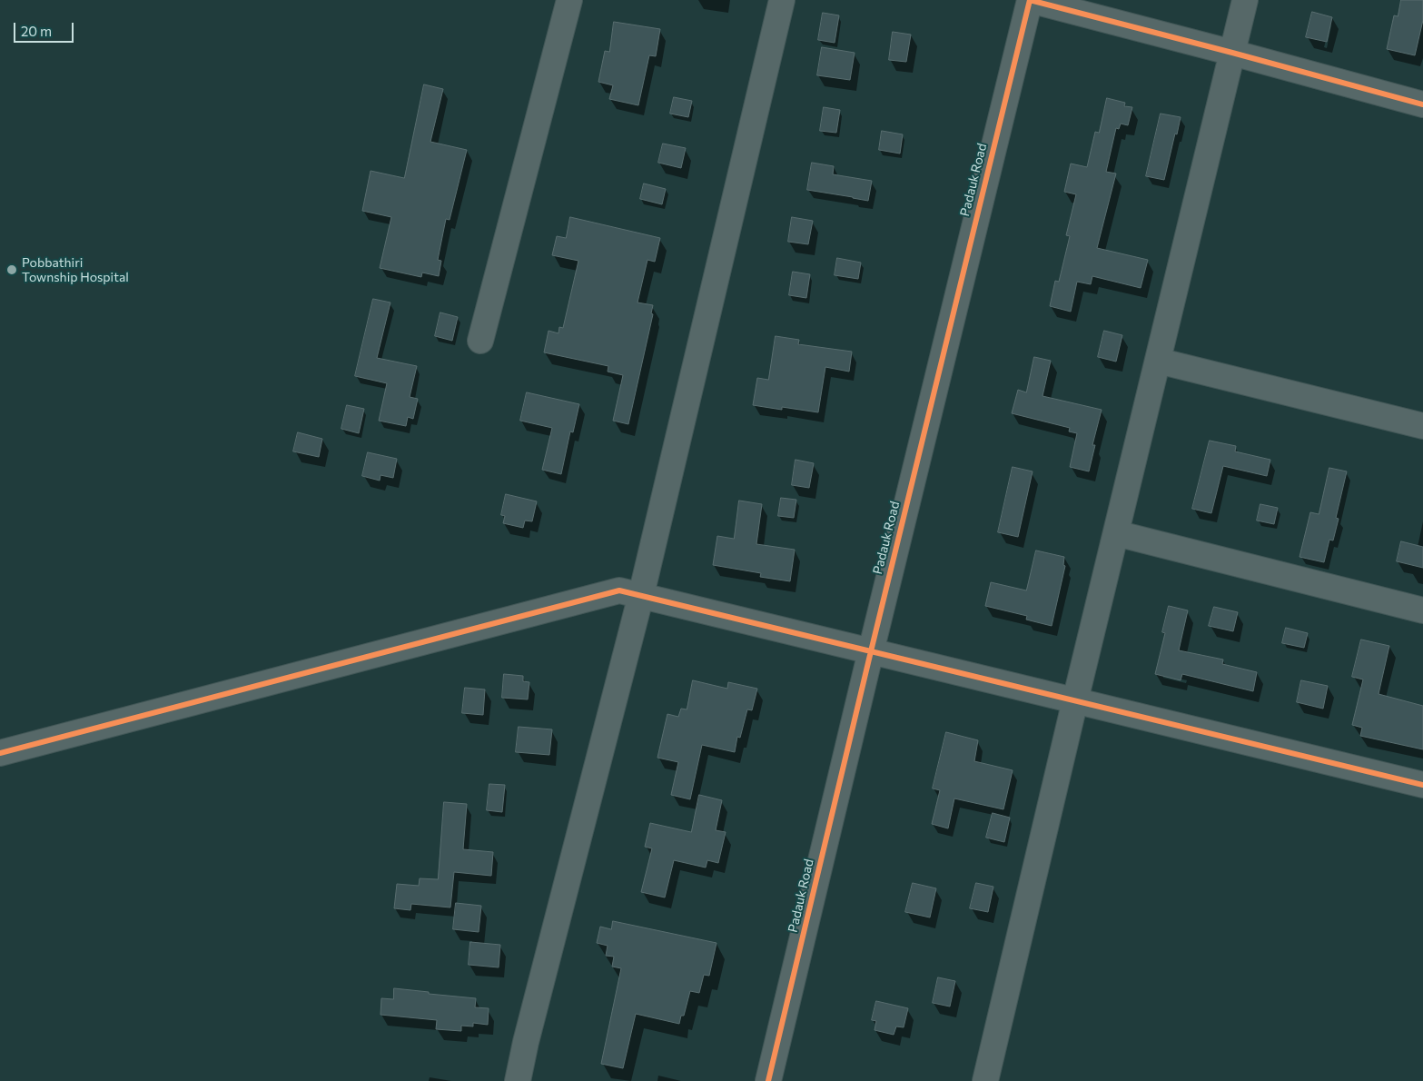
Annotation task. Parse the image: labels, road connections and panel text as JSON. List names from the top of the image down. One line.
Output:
{"streets":{"street":["Padauk Road"]},"places":["Pobbathiri Township Hospital"],"scale_bar":"20 m"}
